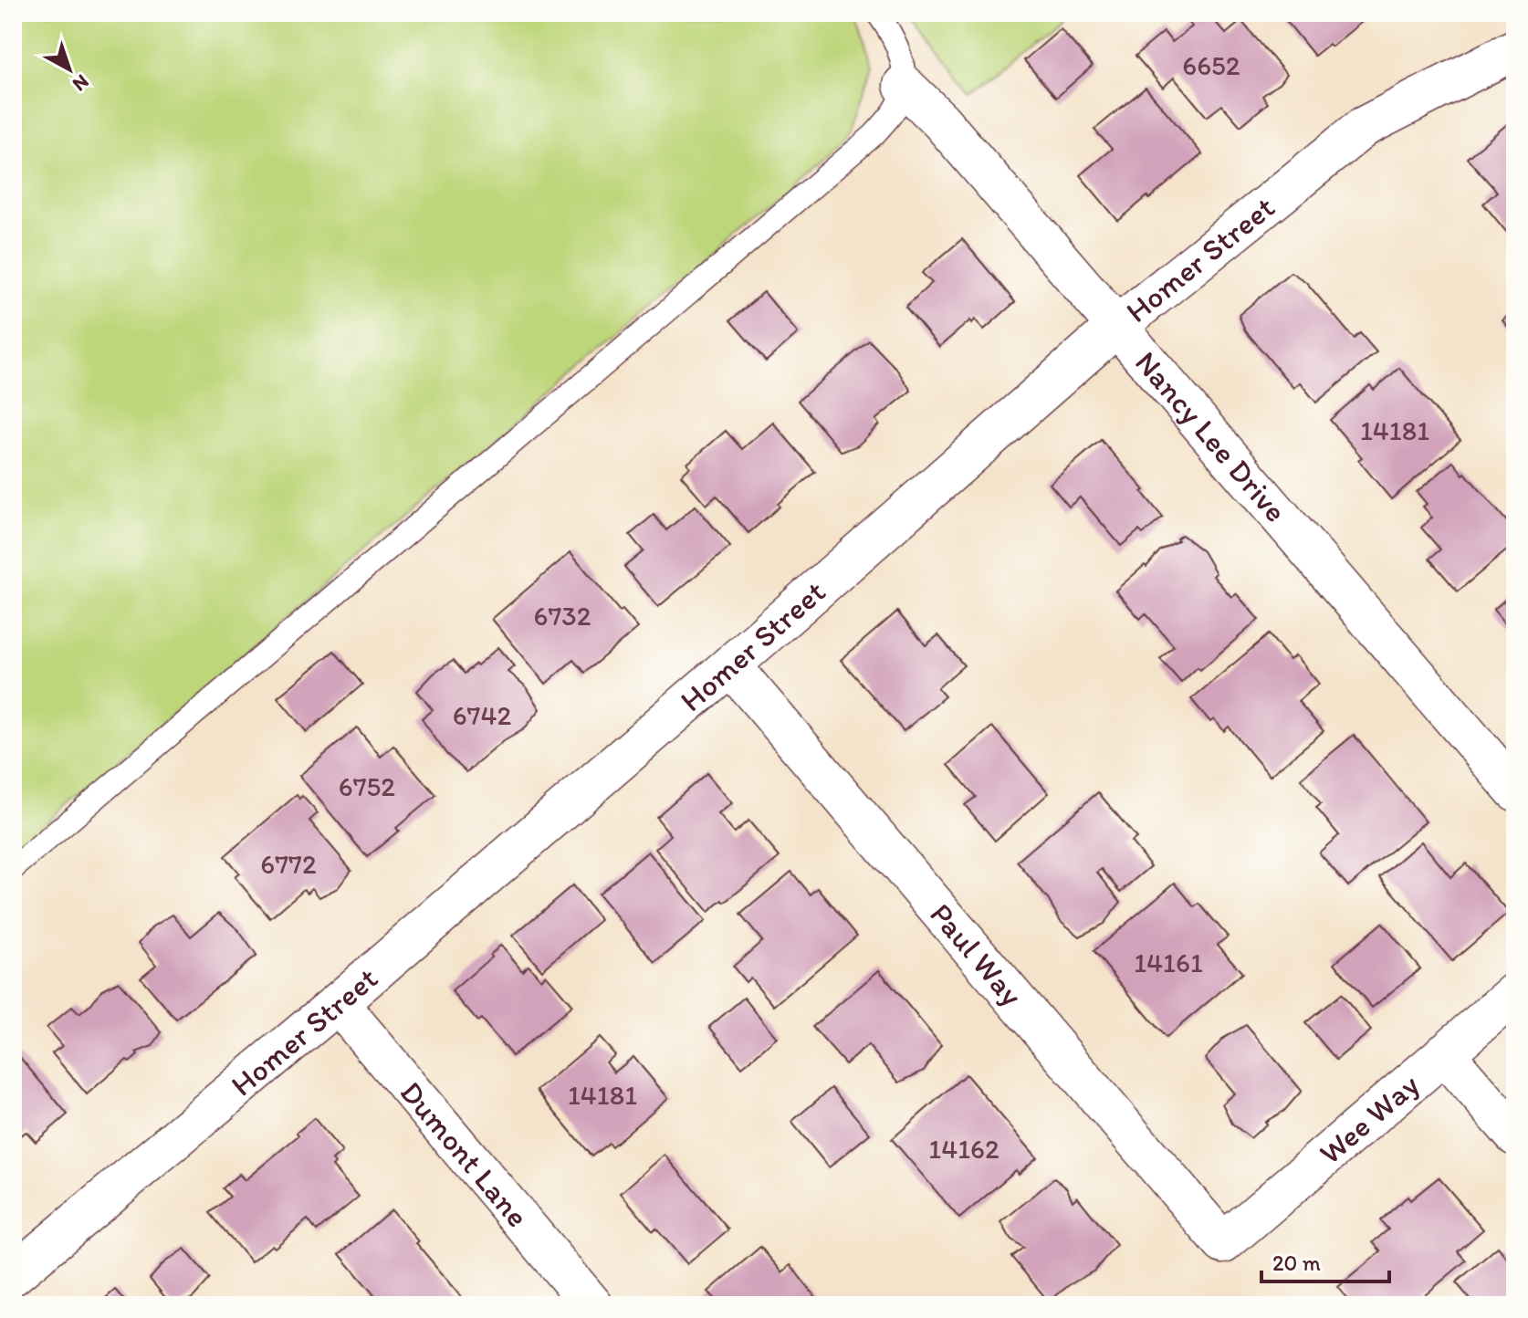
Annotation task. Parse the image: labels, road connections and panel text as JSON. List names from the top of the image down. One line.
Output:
{"streets":{"street":["Homer Street","Nancy Lee Drive","Paul Way","Wee Way","Dumont Lane"]},"crossings":[["Homer Street","Nancy Lee Drive"],["Homer Street","Paul Way"],["Homer Street","Dumont Lane"],["Paul Way","Wee Way"]],"house_numbers":["6652","14181","6732","6742","6752","6772","14161","14181","14162"],"scale_bar":"20 m","north":"bottom right"}
